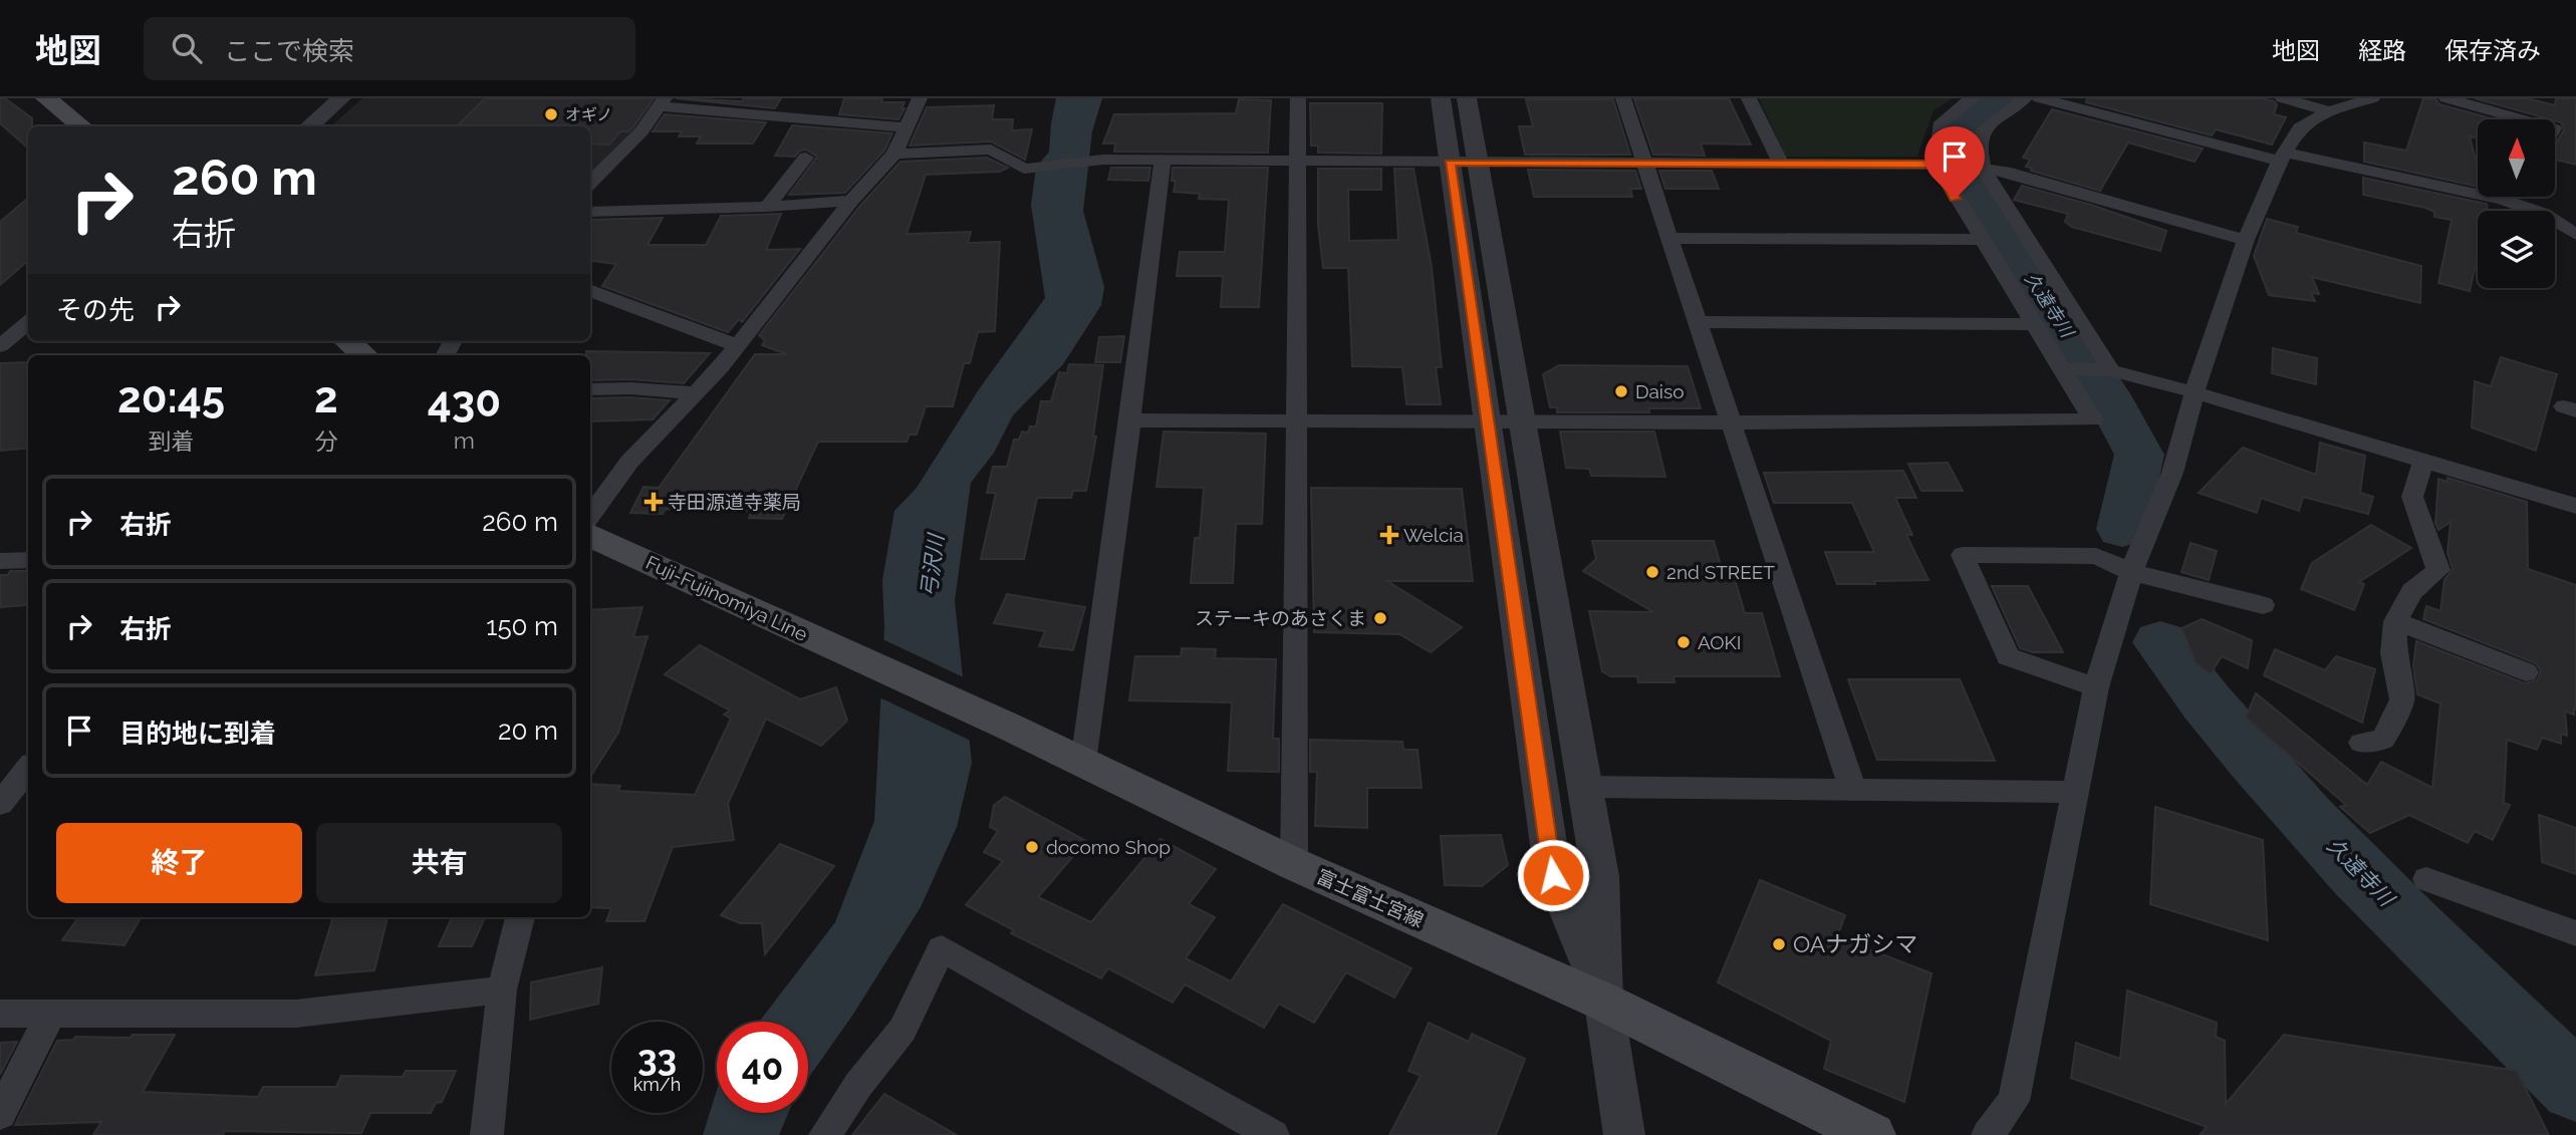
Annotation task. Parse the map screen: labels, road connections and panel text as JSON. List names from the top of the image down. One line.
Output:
{"streets":{"main road":["Fuji-Fujinomiya Line","富士富士宮線"]},"crossings":[["Fuji-Fujinomiya Line","富士富士宮線"]],"water":["久遠寺川","弓沢川"],"places":{"other":["オギノ","Daiso","2nd STREET","ステーキのあさくま","AOKI","docomo Shop","OAナガシマ"],"health":["寺田源道寺薬局","Welcia"]},"north":"top","page":{"header":"地図","search":"ここで検索","nav":["地図","経路","保存済み"],"turn":["260 m","右折"],"then":"その先","eta":["20:45","到着","2","分","430","m"],"list":[{"name":"右折","value":"260 m"},{"name":"右折","value":"150 m"},{"name":"目的地に到着","value":"20 m"}],"buttons":["終了","共有"],"speed":"33 km/h","limit":"40"}}
